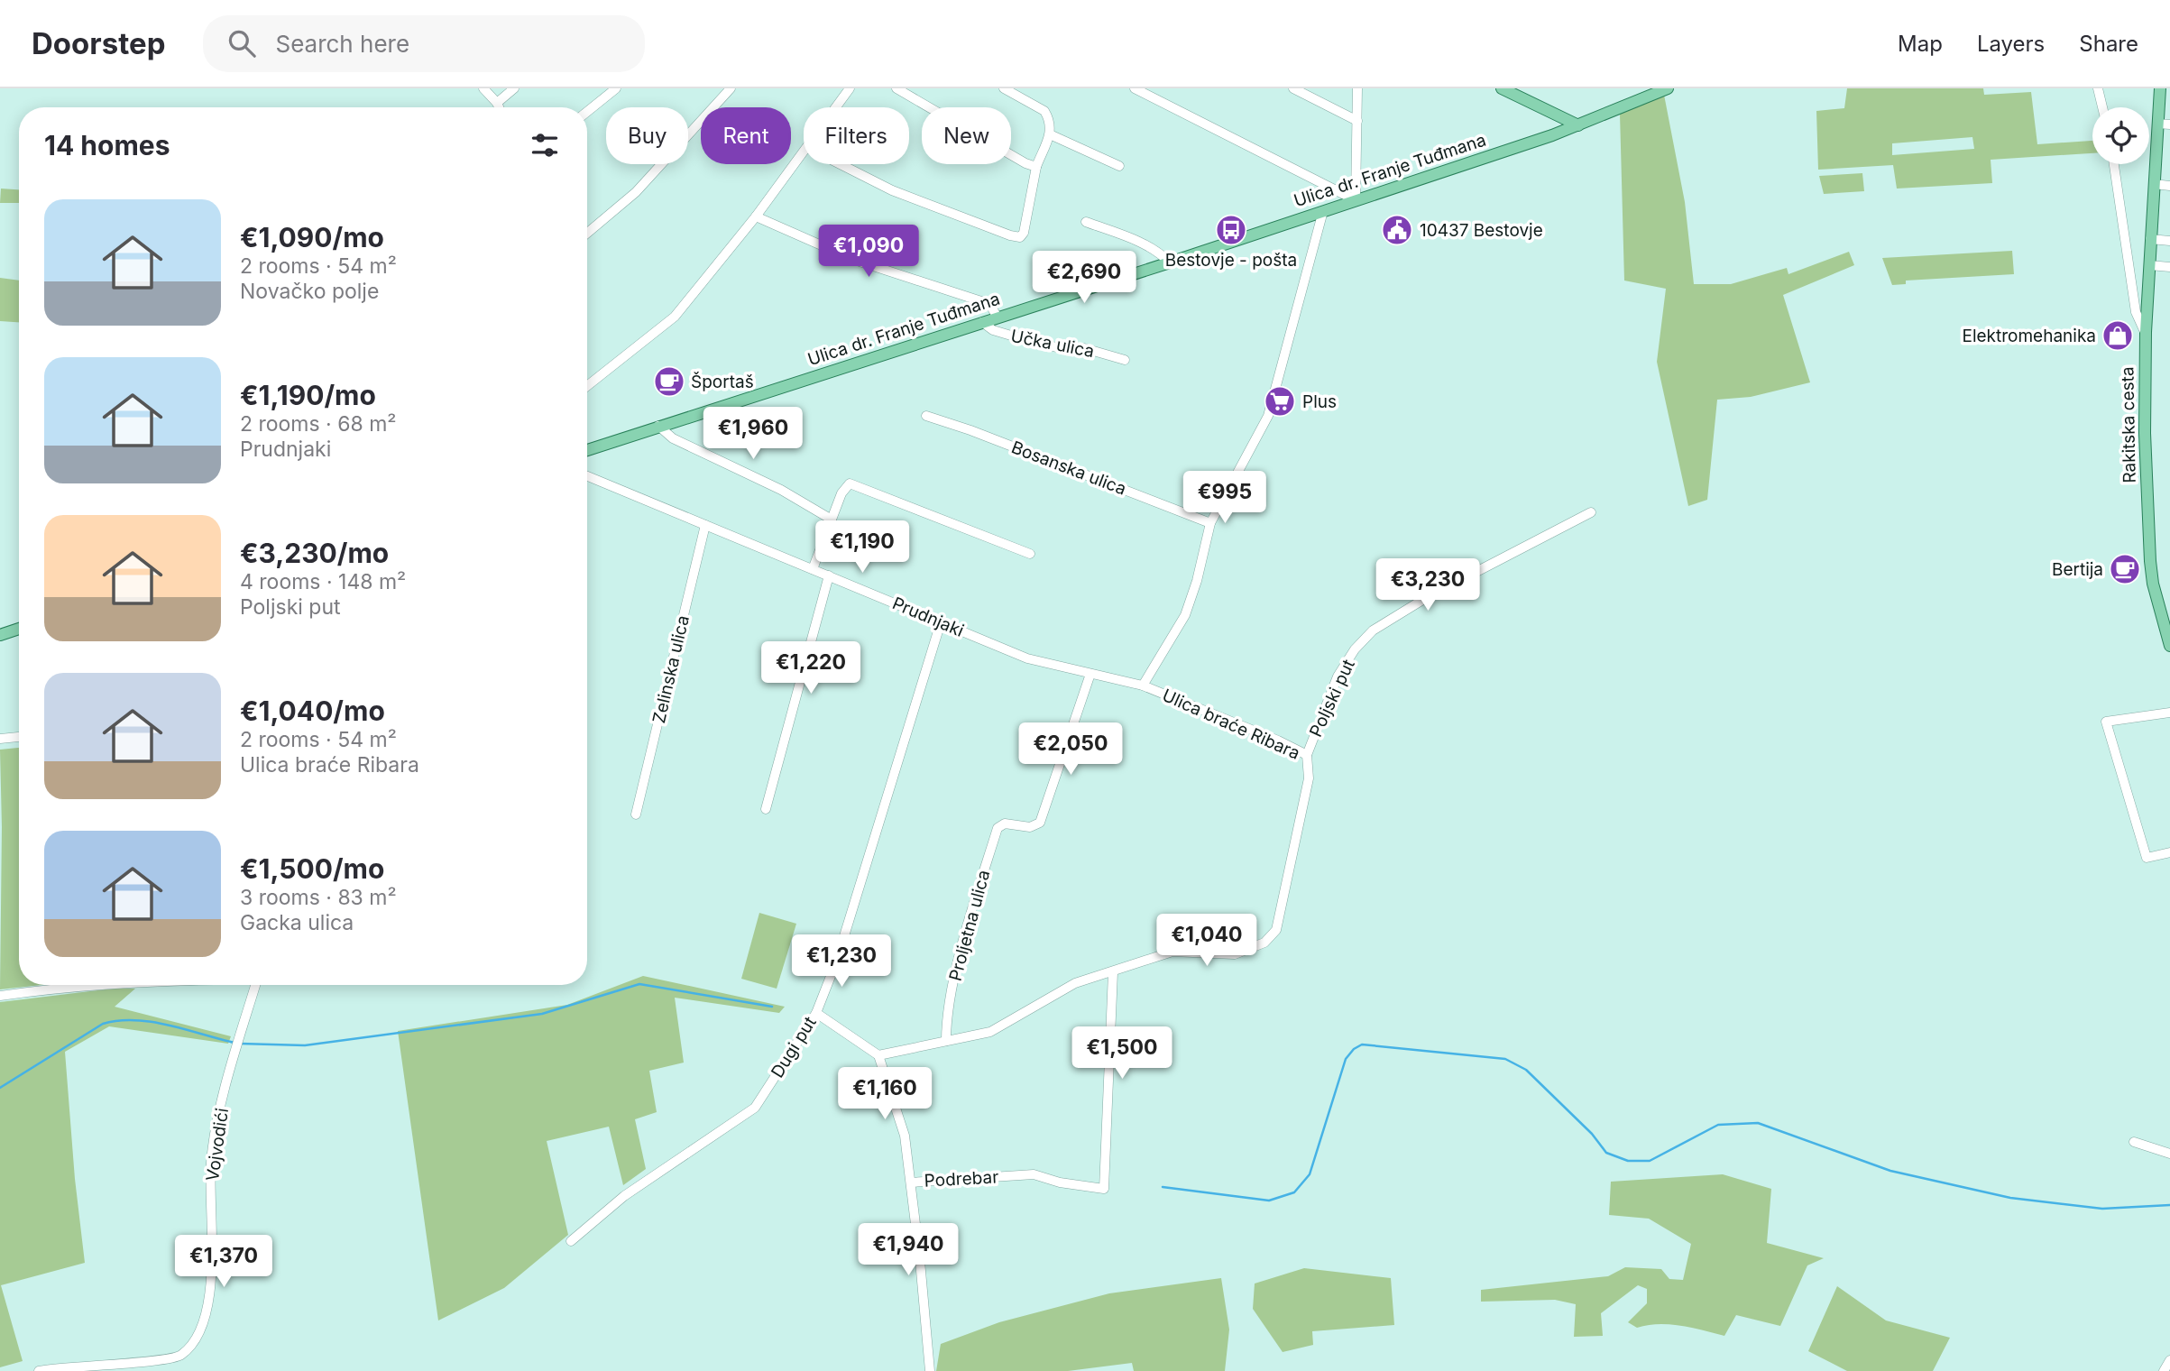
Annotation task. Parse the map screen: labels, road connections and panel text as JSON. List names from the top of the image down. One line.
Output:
{"streets":{"main road":["Ulica dr. Franje Tuđmana","Rakitska cesta"],"street":["Učka ulica","Bosanska ulica","Prudnjaki","Zelinska ulica","Poljski put","Ulica braće Ribara","Proljetna ulica","Dugi put","Vojvodići","Podrebar"]},"crossings":[["Ulica dr. Franje Tuđmana","Učka ulica"],["Ulica dr. Franje Tuđmana","Ulica braće Ribara"],["Bosanska ulica","Ulica braće Ribara"],["Prudnjaki","Zelinska ulica"],["Prudnjaki","Ulica braće Ribara"],["Prudnjaki","Proljetna ulica"],["Prudnjaki","Dugi put"],["Poljski put","Ulica braće Ribara"],["Ulica braće Ribara","Proljetna ulica"],["Ulica braće Ribara","Podrebar"]],"places":{"bus stop":["Bestovje - pošta"],"public building":["10437 Bestovje"],"shop":["Elektromehanika"],"cafe":["Športaš","Bertija"],"supermarket":["Plus"]},"page":{"header":"Doorstep","search":"Search here","nav":["Map","Layers","Share"],"chip":["Buy","Rent","Filters","New"],"heading":"14 homes","list":[{"name":"€1,090/mo","note":"2 rooms · 54 m² · Novačko polje"},{"name":"€1,190/mo","note":"2 rooms · 68 m² · Prudnjaki"},{"name":"€3,230/mo","note":"4 rooms · 148 m² · Poljski put"},{"name":"€1,040/mo","note":"2 rooms · 54 m² · Ulica braće Ribara"},{"name":"€1,500/mo","note":"3 rooms · 83 m² · Gacka ulica"}],"price":["€1,090","€2,690","€1,960","€995","€1,190","€3,230","€1,220","€2,050","€1,040","€1,230","€1,500","€1,160","€1,940","€1,370"]}}
